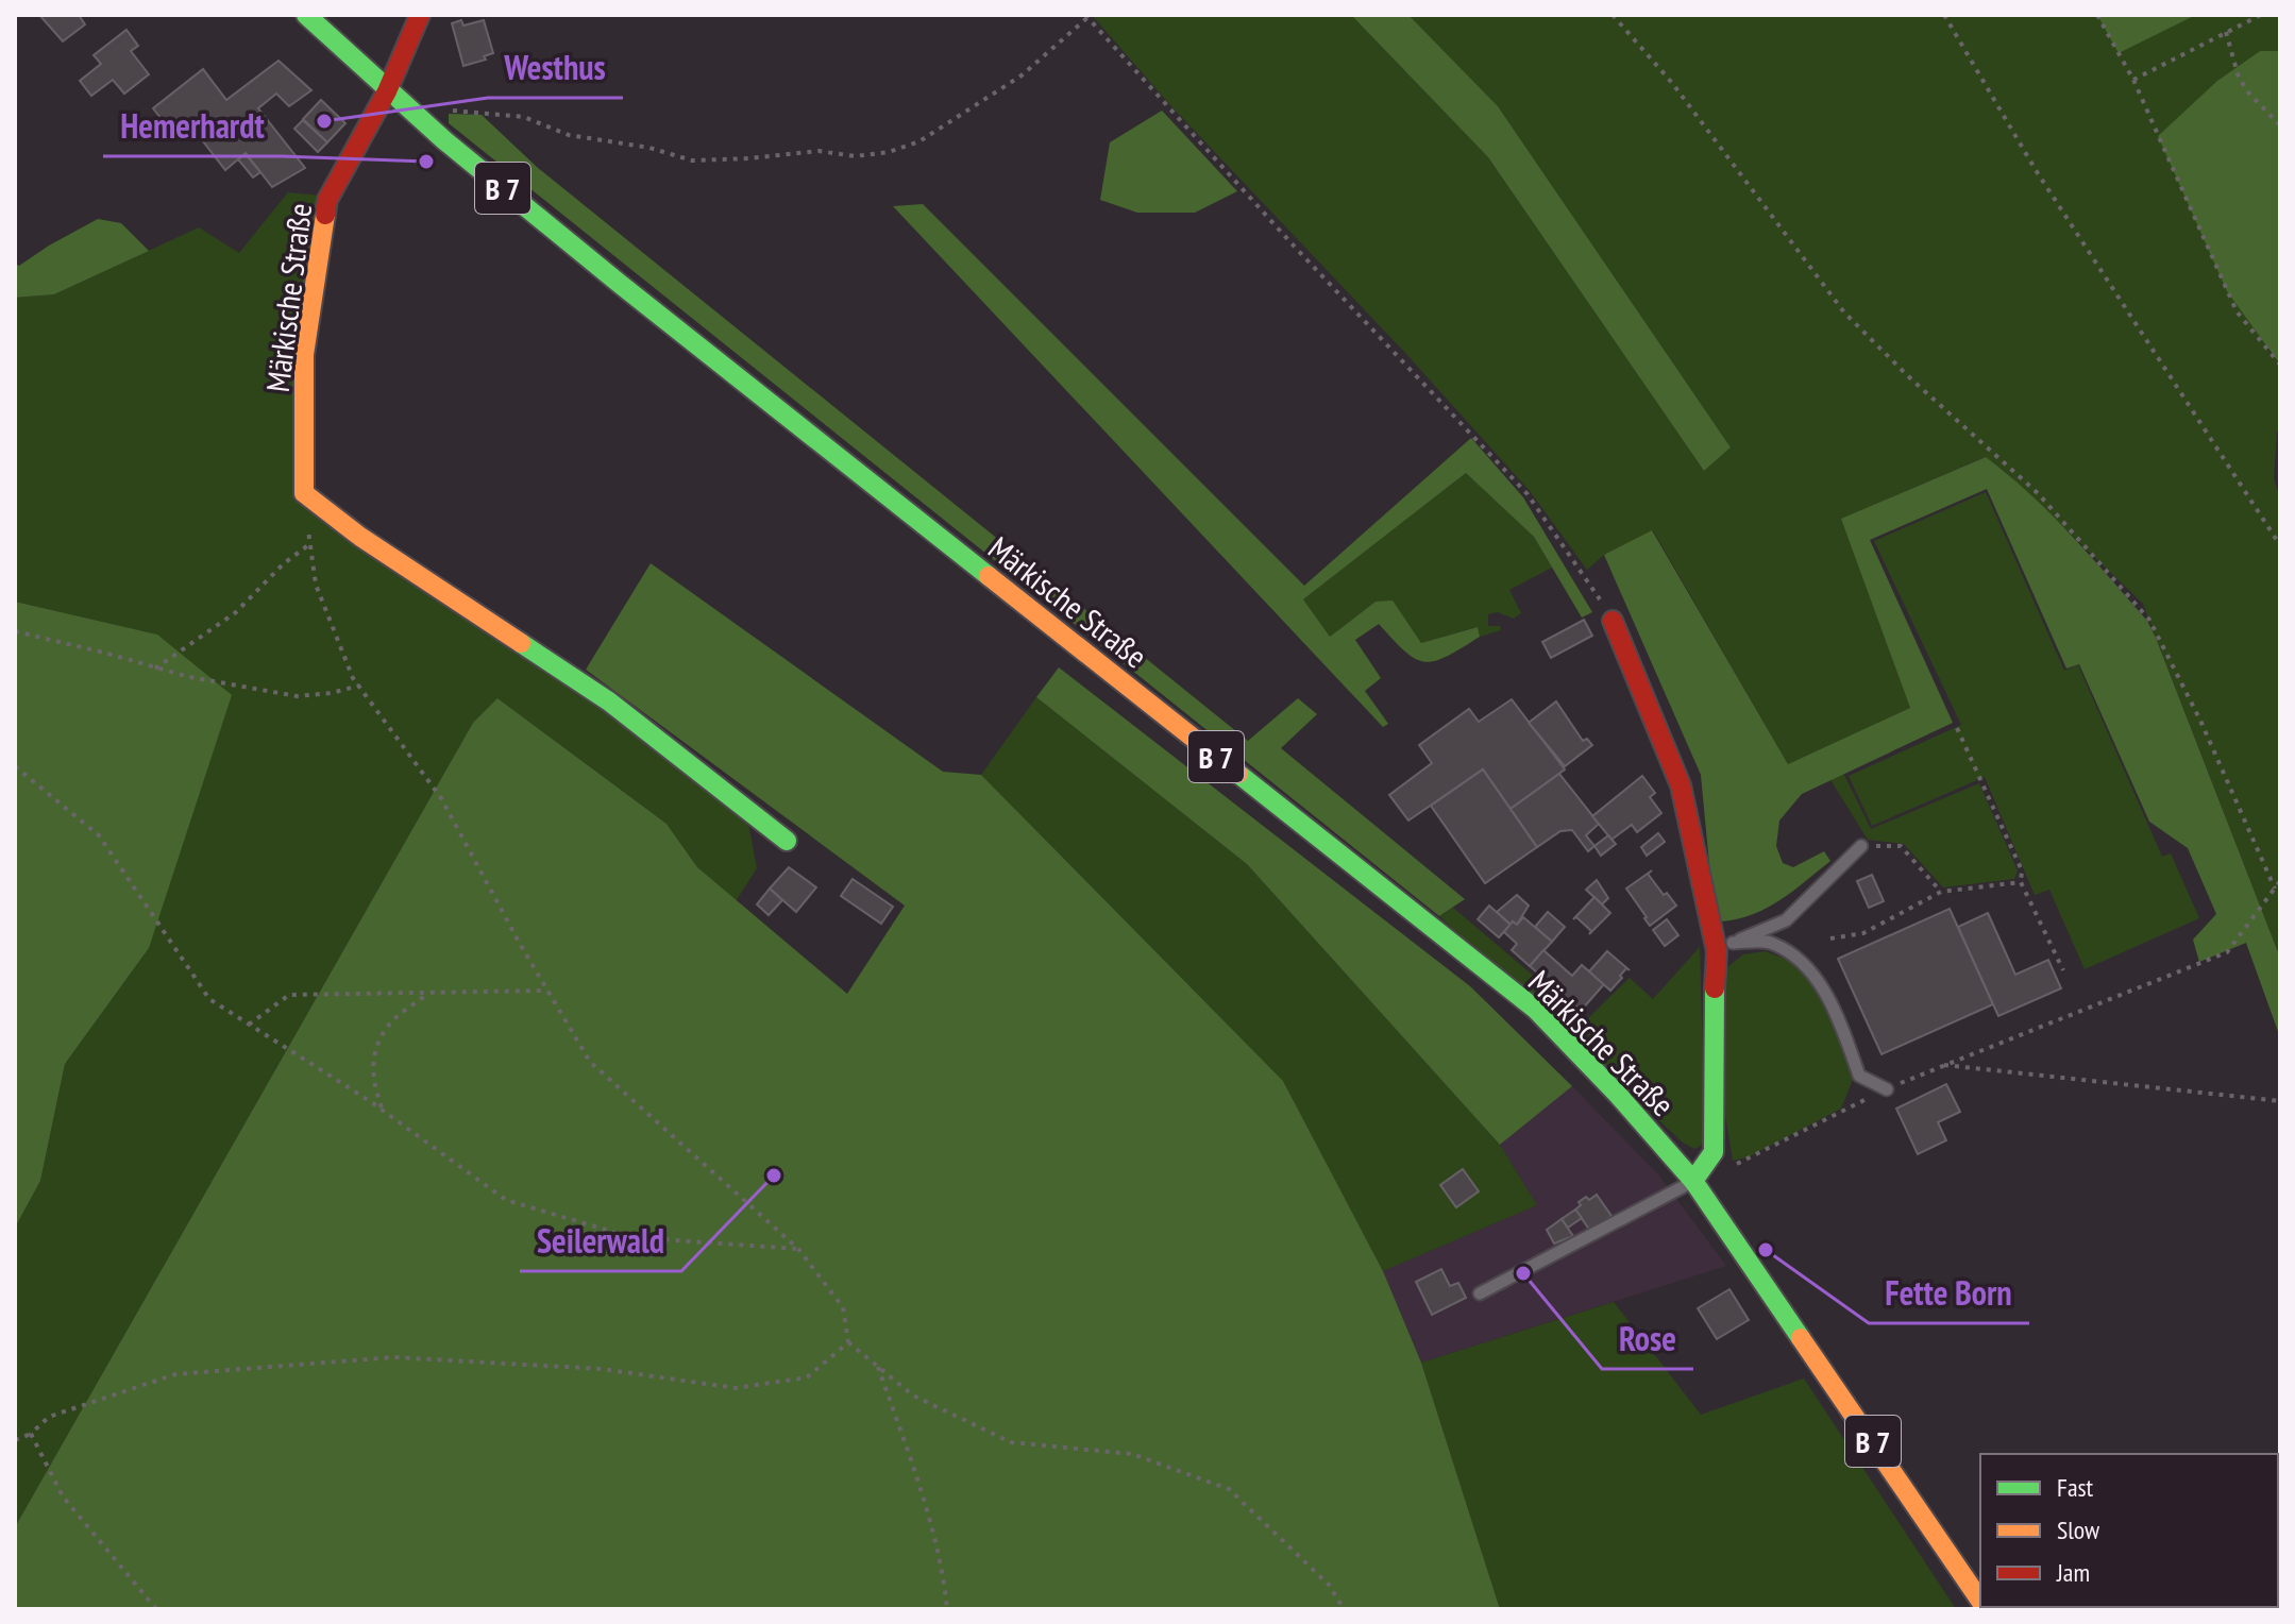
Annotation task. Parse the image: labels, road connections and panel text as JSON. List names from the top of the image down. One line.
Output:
{"streets":{"main road":["B 7","Märkische Straße"]},"places":["Westhus","Hemerhardt","Seilerwald","Fette Born","Rose"],"legend":["Fast","Slow","Jam"]}
